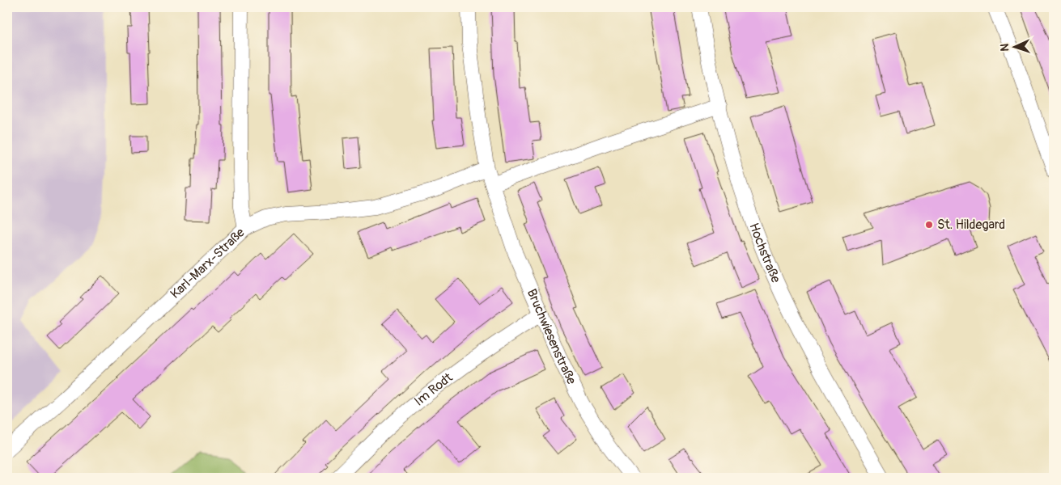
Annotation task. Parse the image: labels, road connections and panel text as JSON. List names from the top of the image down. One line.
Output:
{"streets":{"street":["Hochstraße","Karl-Marx-Straße","Bruchwiesenstraße","Im Rodt"]},"crossings":[["Bruchwiesenstraße","Im Rodt"]],"places":["St. Hildegard"],"north":"left"}
